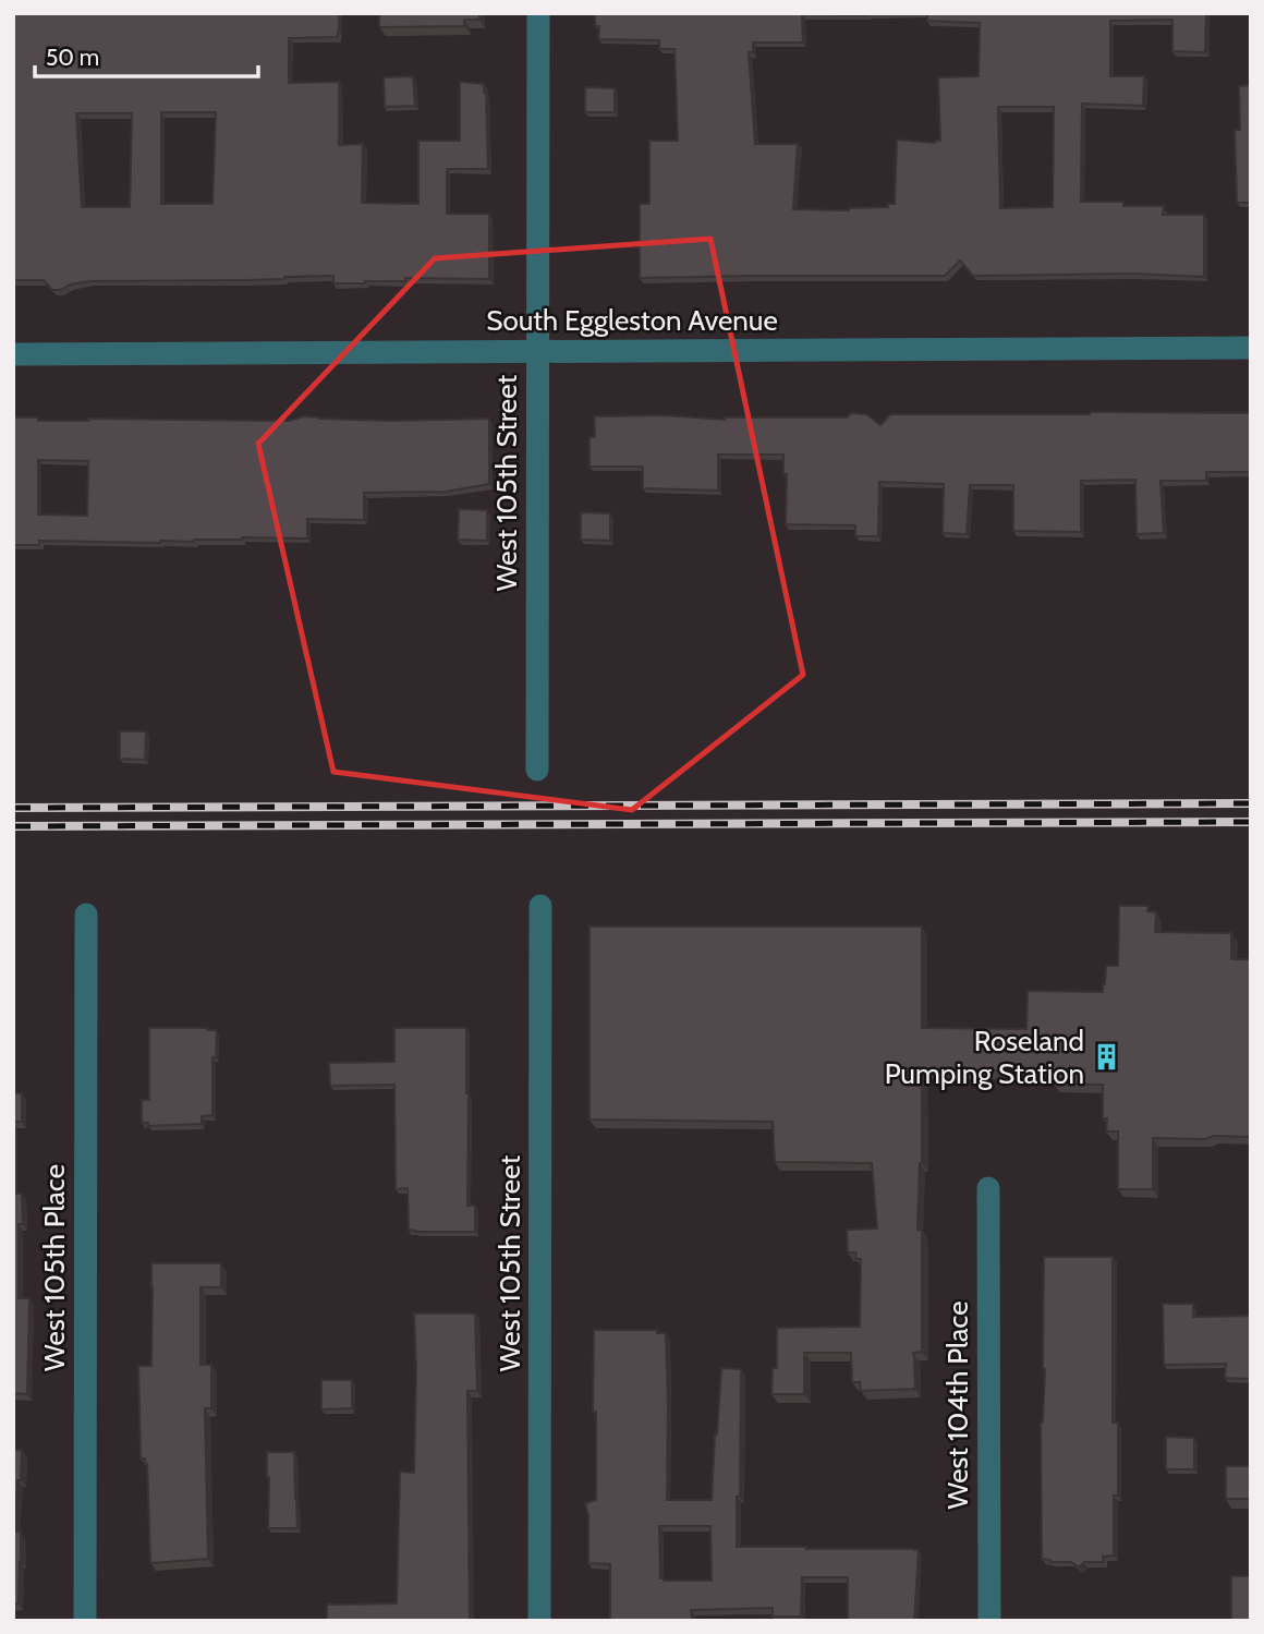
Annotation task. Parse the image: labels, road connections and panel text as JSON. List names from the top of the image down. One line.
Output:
{"streets":{"street":["South Eggleston Avenue","West 105th Street","West 105th Place","West 104th Place"]},"crossings":[["South Eggleston Avenue","West 105th Street"]],"places":{"building":["Roseland Pumping Station"]},"scale_bar":"50 m"}
